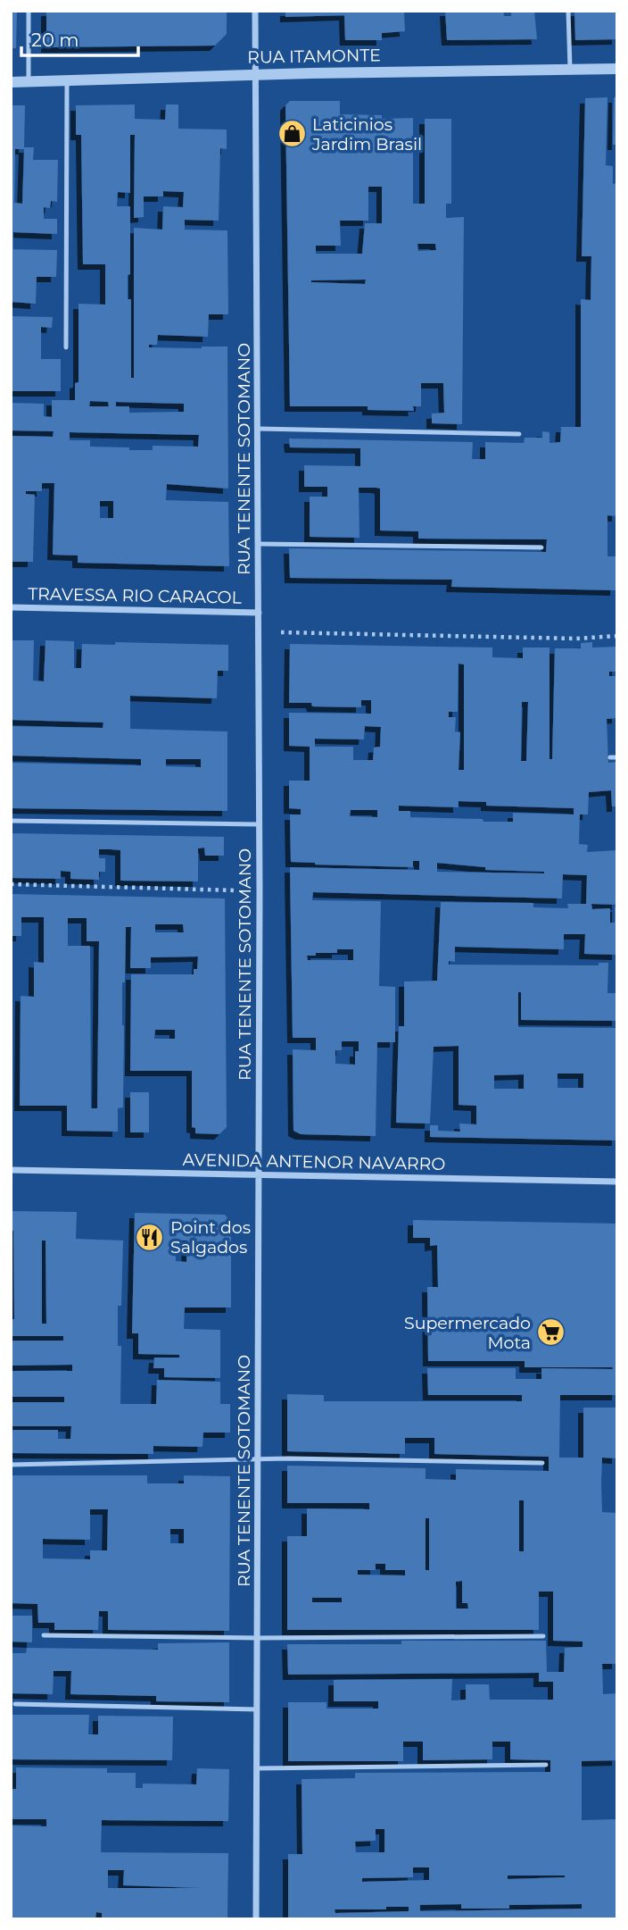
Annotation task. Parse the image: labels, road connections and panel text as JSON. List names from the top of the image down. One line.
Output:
{"streets":{"street":["RUA ITAMONTE","RUA TENENTE SOTOMANO","TRAVESSA RIO CARACOL","AVENIDA ANTENOR NAVARRO"]},"crossings":[["RUA ITAMONTE","RUA TENENTE SOTOMANO"],["RUA TENENTE SOTOMANO","TRAVESSA RIO CARACOL"],["RUA TENENTE SOTOMANO","AVENIDA ANTENOR NAVARRO"]],"places":{"shop":["Laticinios Jardim Brasil"],"restaurant":["Point dos Salgados"],"supermarket":["Supermercado Mota"]},"scale_bar":"20 m"}
